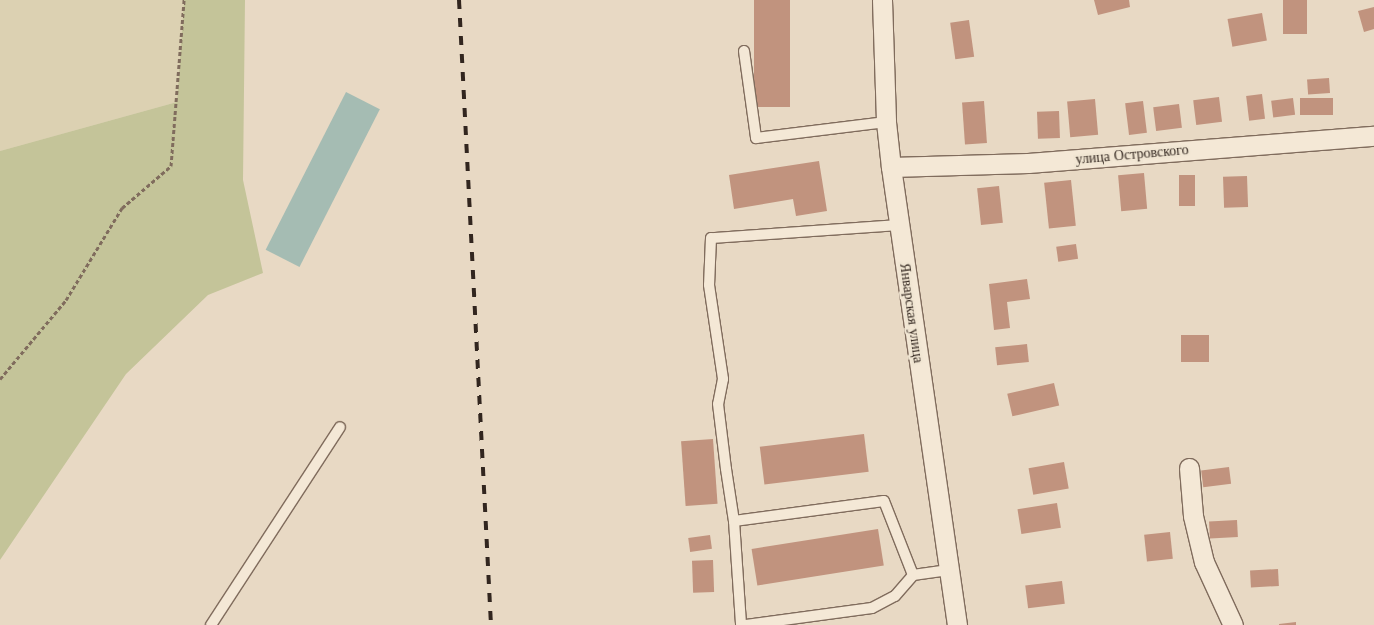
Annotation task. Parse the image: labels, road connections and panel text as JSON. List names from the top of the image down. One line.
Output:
{"streets":{"street":["улица Островского","Январская улица"]},"crossings":[["улица Островского","Январская улица"]]}
